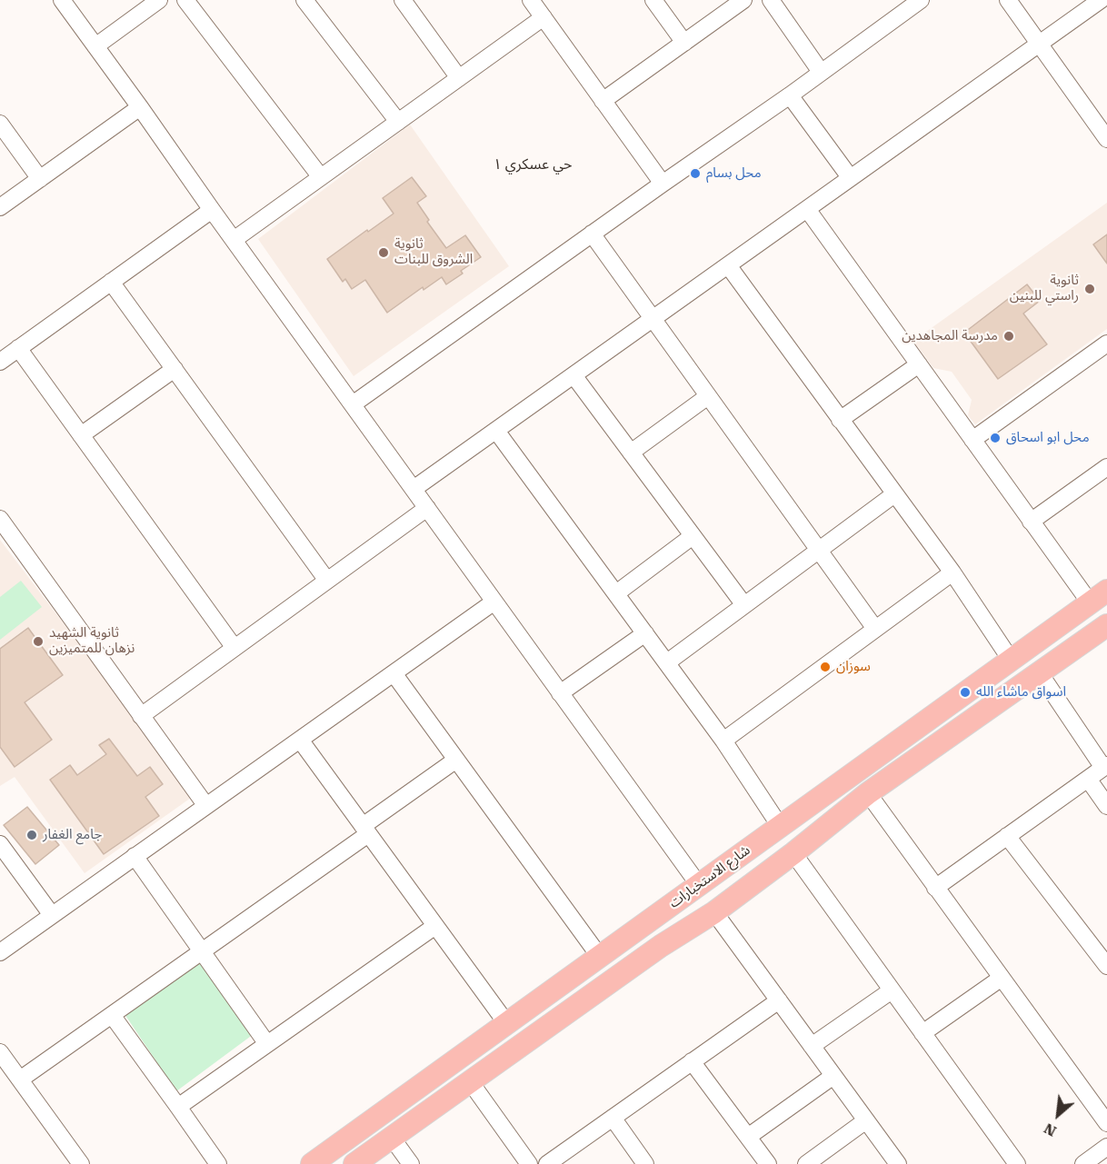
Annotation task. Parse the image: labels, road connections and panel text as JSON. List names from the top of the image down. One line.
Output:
{"streets":{"main road":["شارع الاستخبارات"]},"districts":["حي عسكري ١"],"places":["محل بسام","ثانوية الشروق للبنات","ثانوية راستي للبنين","مدرسة المجاهدين","محل ابو اسحاق","ثانوية الشهيد نزهان للمتميزين","سوزان","اسواق ماشاء الله","جامع الغفار"],"north":"bottom left"}
